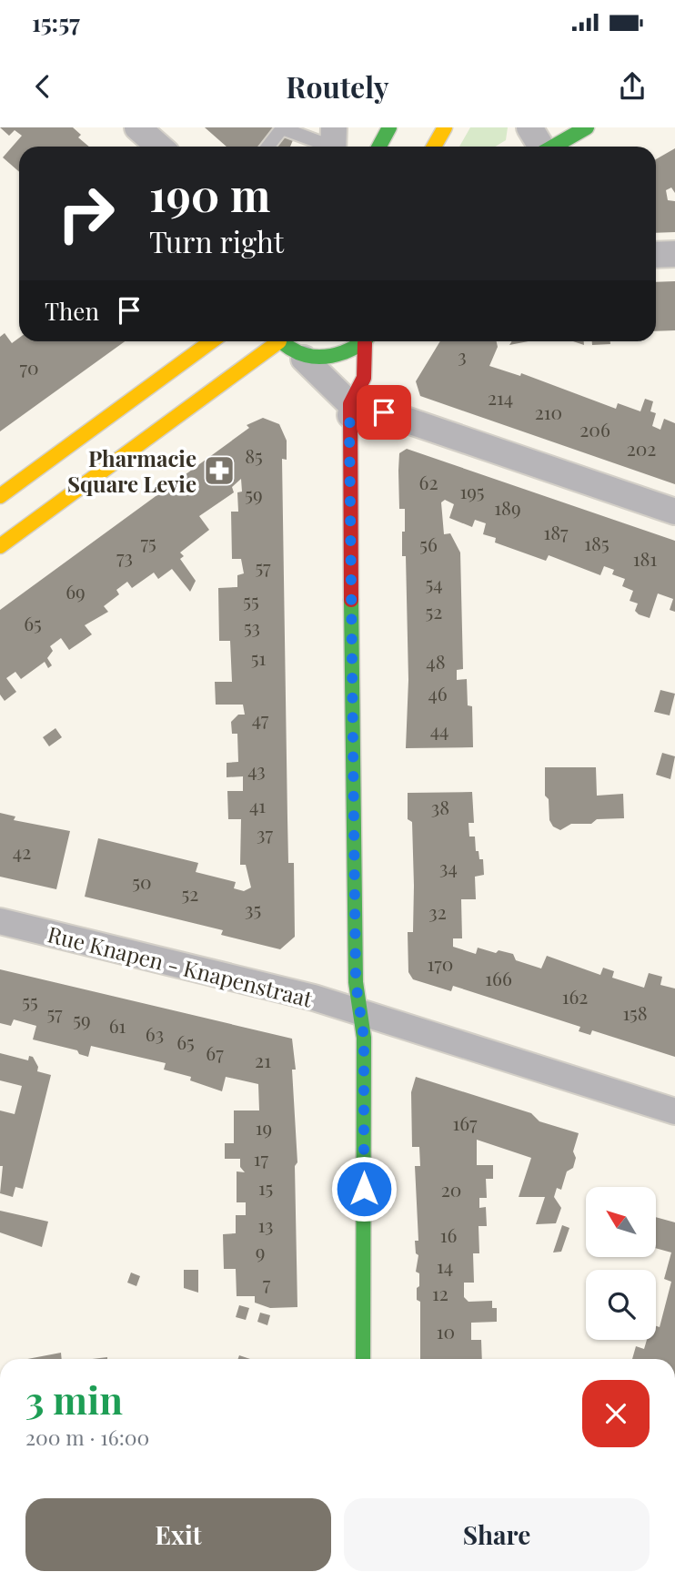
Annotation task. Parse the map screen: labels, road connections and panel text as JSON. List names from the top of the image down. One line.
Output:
{"streets":{"street":["Rue Knapen - Knapenstraat"]},"places":{"pharmacy":["Pharmacie Square Levie"]},"house_numbers":["3","70","214","210","206","202","85","62","195","59","189","187","75","185","56","73","181","57","54","69","55","52","65","53","51","48","46","47","44","43","41","38","37","42","34","50","52","35","32","170","166","162","55","57","158","59","61","63","65","67","21","167","19","17","15","20","13","16","9","14","7","12","10"],"north":"top left","page":{"status":"15:57","header":"Routely","turn":["190 m","Turn right"],"then":"Then","heading":["3 min","200 m · 16:00"],"buttons":["Exit","Share"]}}
